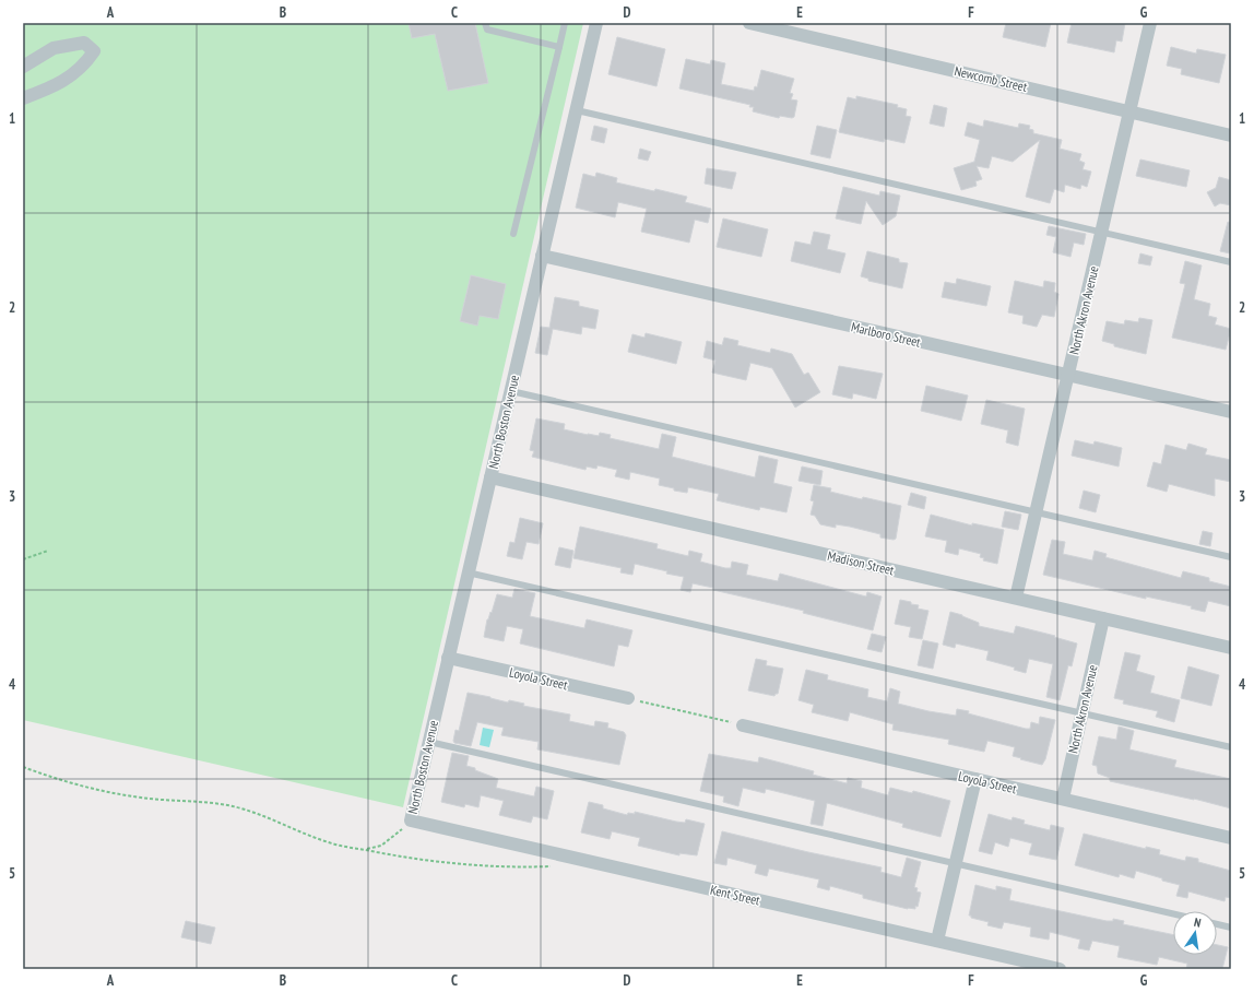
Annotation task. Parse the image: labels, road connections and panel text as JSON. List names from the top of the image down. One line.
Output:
{"streets":{"street":["Newcomb Street","North Akron Avenue","Marlboro Street","North Boston Avenue","Madison Street","Loyola Street","Kent Street"]},"crossings":[["Newcomb Street","North Akron Avenue"],["North Akron Avenue","Marlboro Street"],["North Akron Avenue","Madison Street"],["North Akron Avenue","Loyola Street"],["Marlboro Street","North Boston Avenue"],["North Boston Avenue","Madison Street"],["North Boston Avenue","Loyola Street"],["North Boston Avenue","Kent Street"]],"north":"top","grid":{"columns":["A","B","C","D","E","F","G"],"rows":["1","2","3","4","5"]}}
